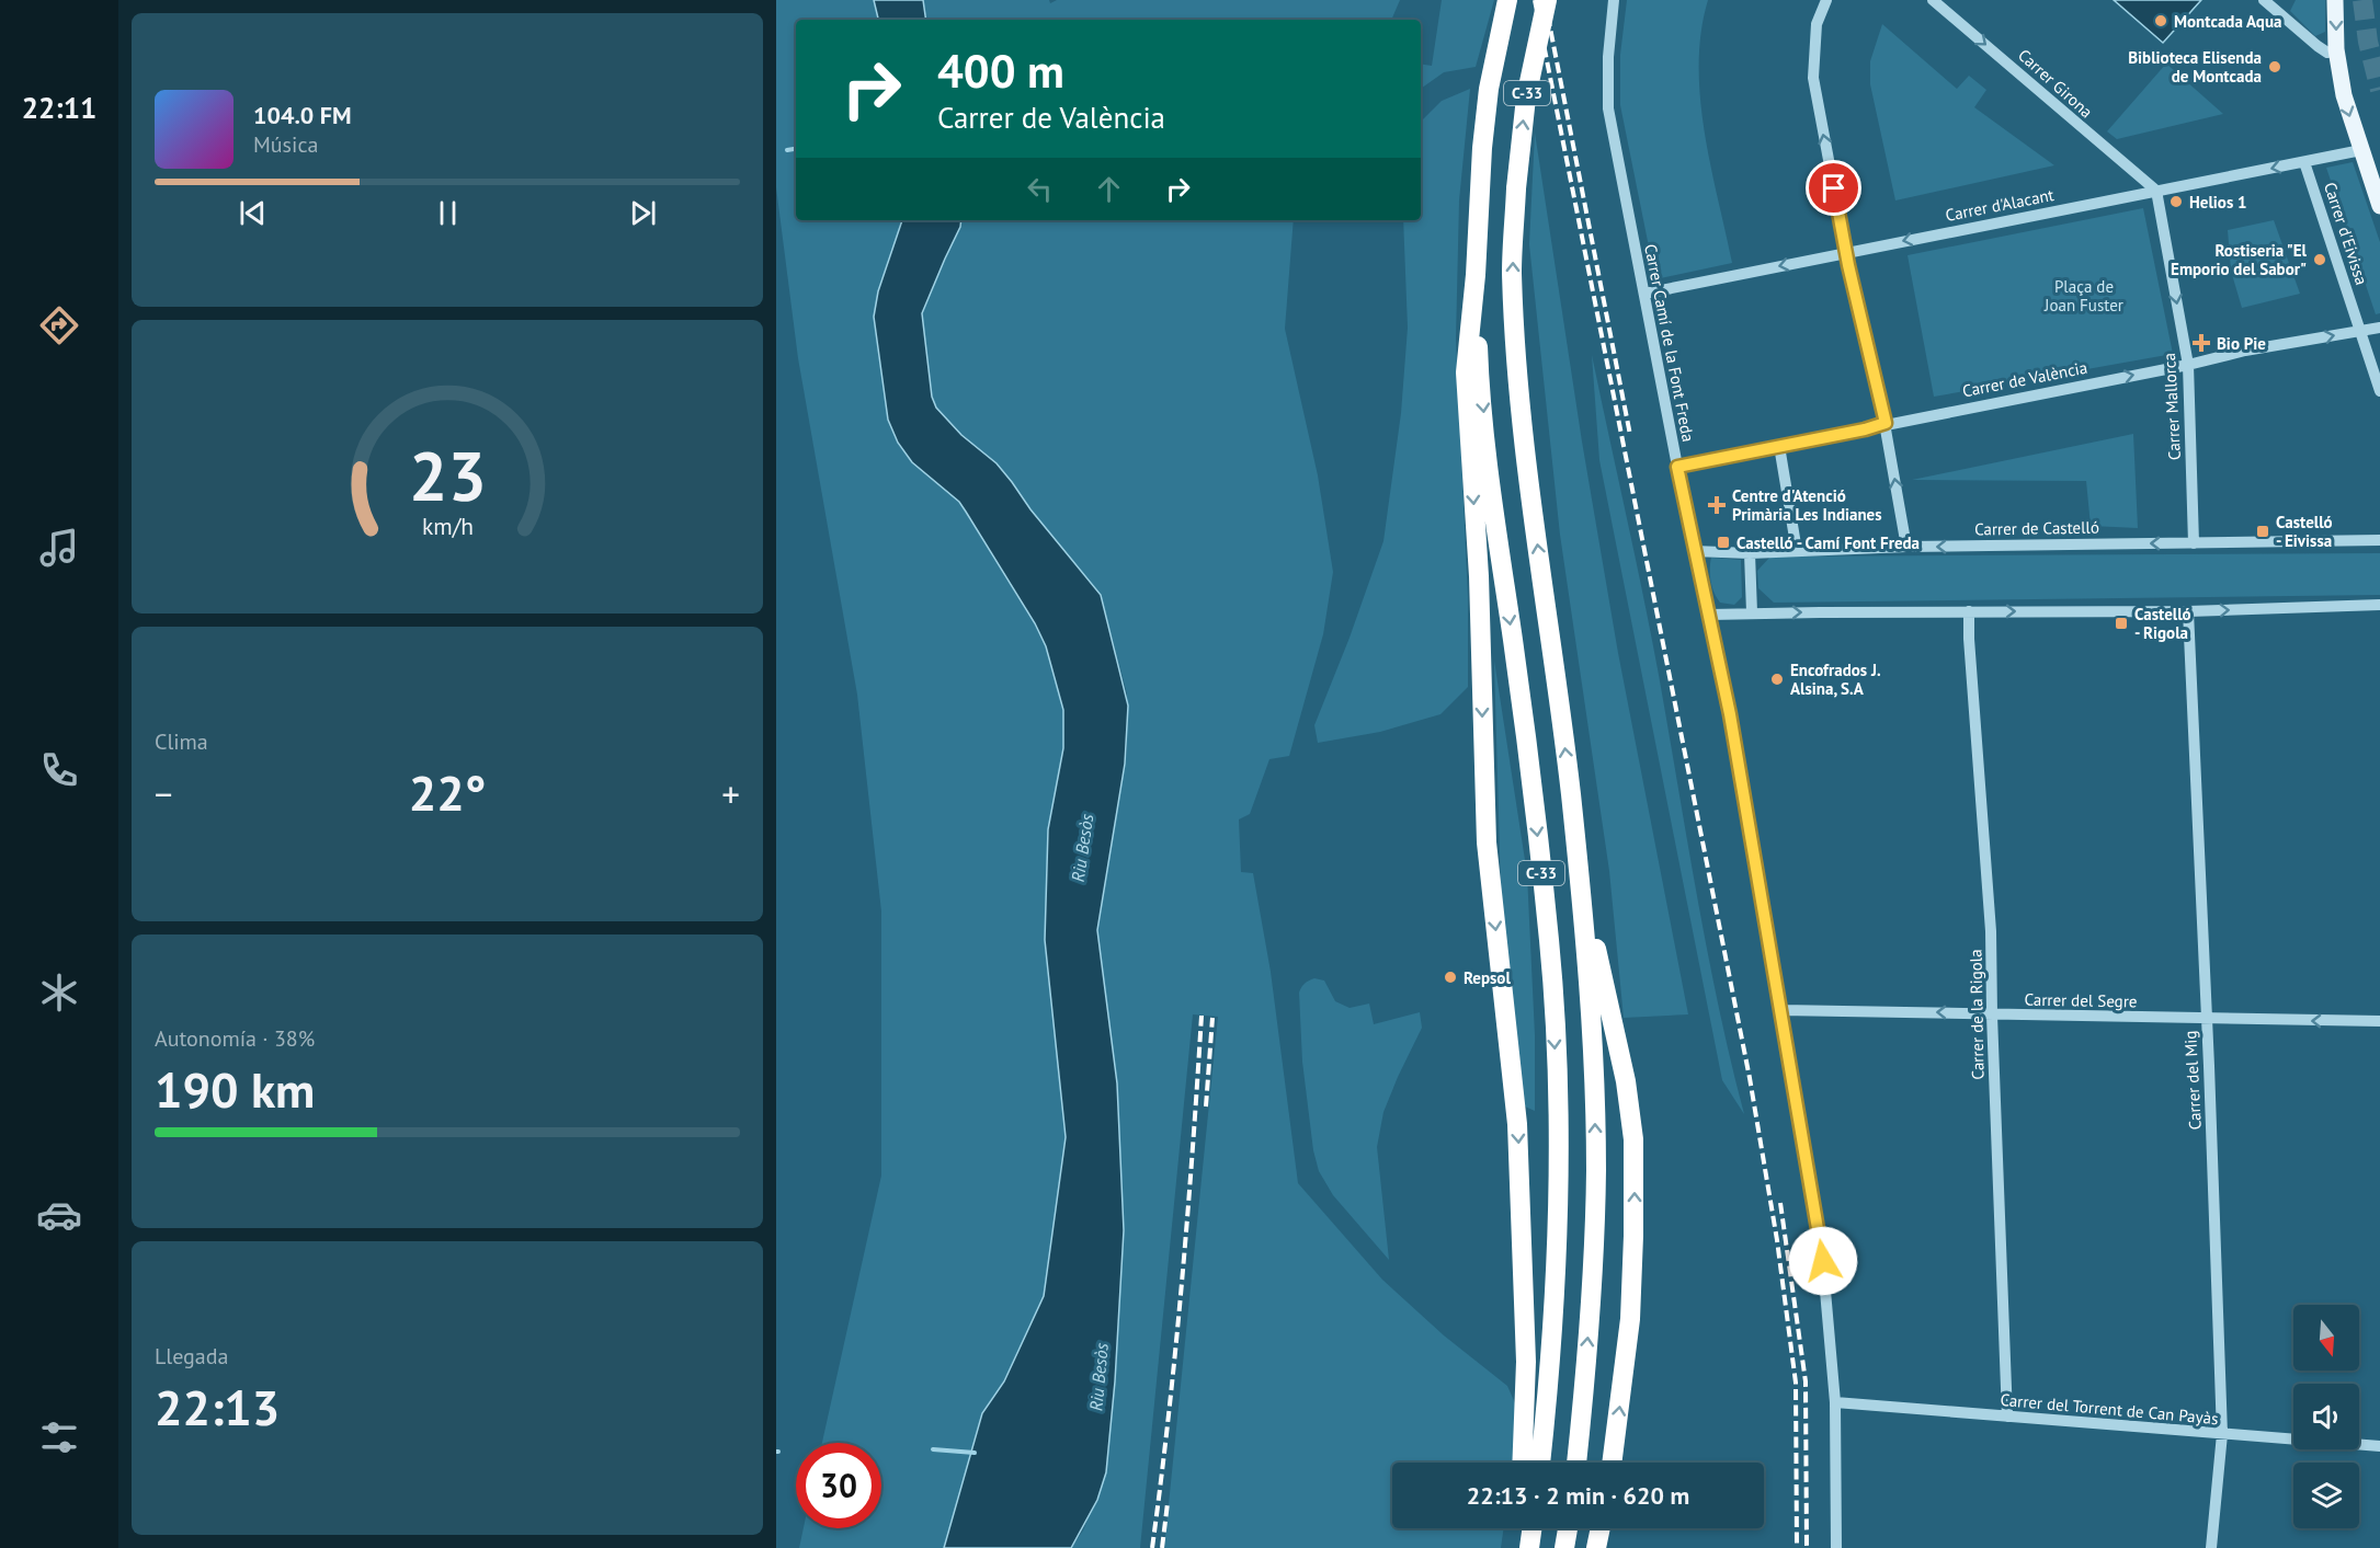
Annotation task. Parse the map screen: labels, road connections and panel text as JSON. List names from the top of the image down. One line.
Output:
{"streets":{"highway":["C-33"],"street":["Carrer Girona","Carrer d'Alacant","Carrer d'Eivissa","Carrer Camí de la Font Freda","Carrer de València","Carrer Mallorca","Carrer de Castelló","Carrer del Segre","Carrer de la Rigola","Carrer del Mig","Carrer del Torrent de Can Payàs"]},"crossings":[["Carrer Girona","Carrer d'Alacant"],["Carrer Girona","Carrer Mallorca"],["Carrer d'Alacant","Carrer d'Eivissa"],["Carrer d'Alacant","Carrer Camí de la Font Freda"],["Carrer d'Alacant","Carrer Mallorca"],["Carrer d'Eivissa","Carrer de València"],["Carrer Camí de la Font Freda","Carrer de València"],["Carrer Camí de la Font Freda","Carrer de Castelló"],["Carrer Camí de la Font Freda","Carrer del Segre"],["Carrer Camí de la Font Freda","Carrer del Torrent de Can Payàs"],["Carrer de València","Carrer Mallorca"],["Carrer Mallorca","Carrer de Castelló"],["Carrer del Segre","Carrer de la Rigola"],["Carrer del Segre","Carrer del Mig"],["Carrer de la Rigola","Carrer del Torrent de Can Payàs"],["Carrer del Mig","Carrer del Torrent de Can Payàs"]],"one_way":["Carrer Girona","Carrer d'Alacant","Carrer de València","Carrer Mallorca","Carrer del Segre"],"water":["Riu Besòs"],"parks":["Plaça de Joan Fuster"],"places":{"other":["Montcada Aqua","Biblioteca Elisenda de Montcada","Helios 1","Rostiseria \"El Emporio del Sabor\"","Encofrados J. Alsina, S.A","Repsol"],"health":["Bio Pie","Centre d'Atenció Primària Les Indianes"],"transit":["Castelló - Eivissa","Castelló - Camí Font Freda","Castelló - Rigola"]},"north":"bottom","page":{"tabs":"22:11","turn":["400 m","Carrer de València"],"song":["104.0 FM","Música"],"tile":["Clima",["Autonomía · 38%","190 km"],["Llegada","22:13"]],"heat":["−","22°","+"],"limit":"30","trip":"22:13 · 2 min · 620 m","gauge":["23","km/h"]}}
